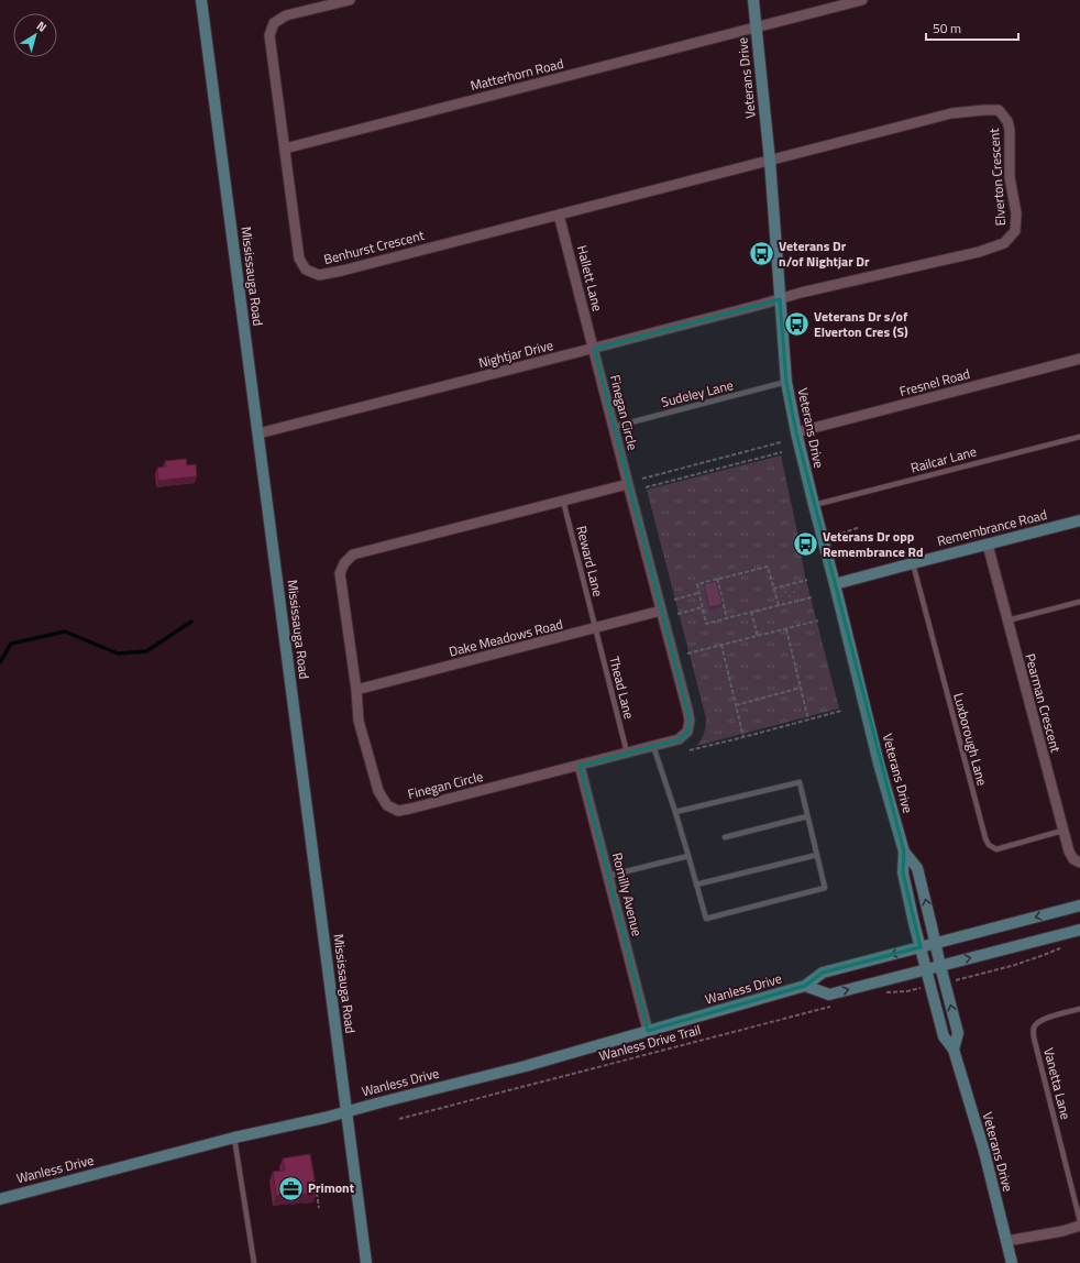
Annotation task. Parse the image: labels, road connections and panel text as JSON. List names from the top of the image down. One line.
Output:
{"streets":{"main road":["Veterans Drive","Mississauga Road","Remembrance Road","Wanless Drive"],"street":["Matterhorn Road","Elverton Crescent","Benhurst Crescent","Hallett Lane","Nightjar Drive","Fresnel Road","Finegan Circle","Dake Meadows Road","Pearman Crescent","Romilly Avenue"],"lane":["Sudeley Lane","Railcar Lane","Reward Lane","Thead Lane","Luxborough Lane","Vanetta Lane"],"path":["Wanless Drive Trail"]},"crossings":[["Matterhorn Road","Veterans Drive"],["Matterhorn Road","Benhurst Crescent"],["Veterans Drive","Elverton Crescent"],["Veterans Drive","Benhurst Crescent"],["Veterans Drive","Nightjar Drive"],["Veterans Drive","Fresnel Road"],["Veterans Drive","Sudeley Lane"],["Veterans Drive","Railcar Lane"],["Veterans Drive","Remembrance Road"],["Veterans Drive","Wanless Drive"],["Elverton Crescent","Benhurst Crescent"],["Elverton Crescent","Nightjar Drive"],["Benhurst Crescent","Hallett Lane"],["Mississauga Road","Nightjar Drive"],["Mississauga Road","Wanless Drive"],["Hallett Lane","Nightjar Drive"],["Hallett Lane","Finegan Circle"],["Nightjar Drive","Finegan Circle"],["Sudeley Lane","Finegan Circle"],["Finegan Circle","Reward Lane"],["Finegan Circle","Dake Meadows Road"],["Finegan Circle","Thead Lane"],["Finegan Circle","Romilly Avenue"],["Remembrance Road","Pearman Crescent"],["Remembrance Road","Luxborough Lane"],["Reward Lane","Dake Meadows Road"],["Reward Lane","Thead Lane"],["Dake Meadows Road","Thead Lane"],["Pearman Crescent","Luxborough Lane"],["Romilly Avenue","Wanless Drive"]],"places":{"bus stop":["Veterans Dr n/of Nightjar Dr","Veterans Dr s/of Elverton Cres (S)","Veterans Dr opp Remembrance Rd"],"office":["Primont"]},"scale_bar":"50 m","north":"top right"}
